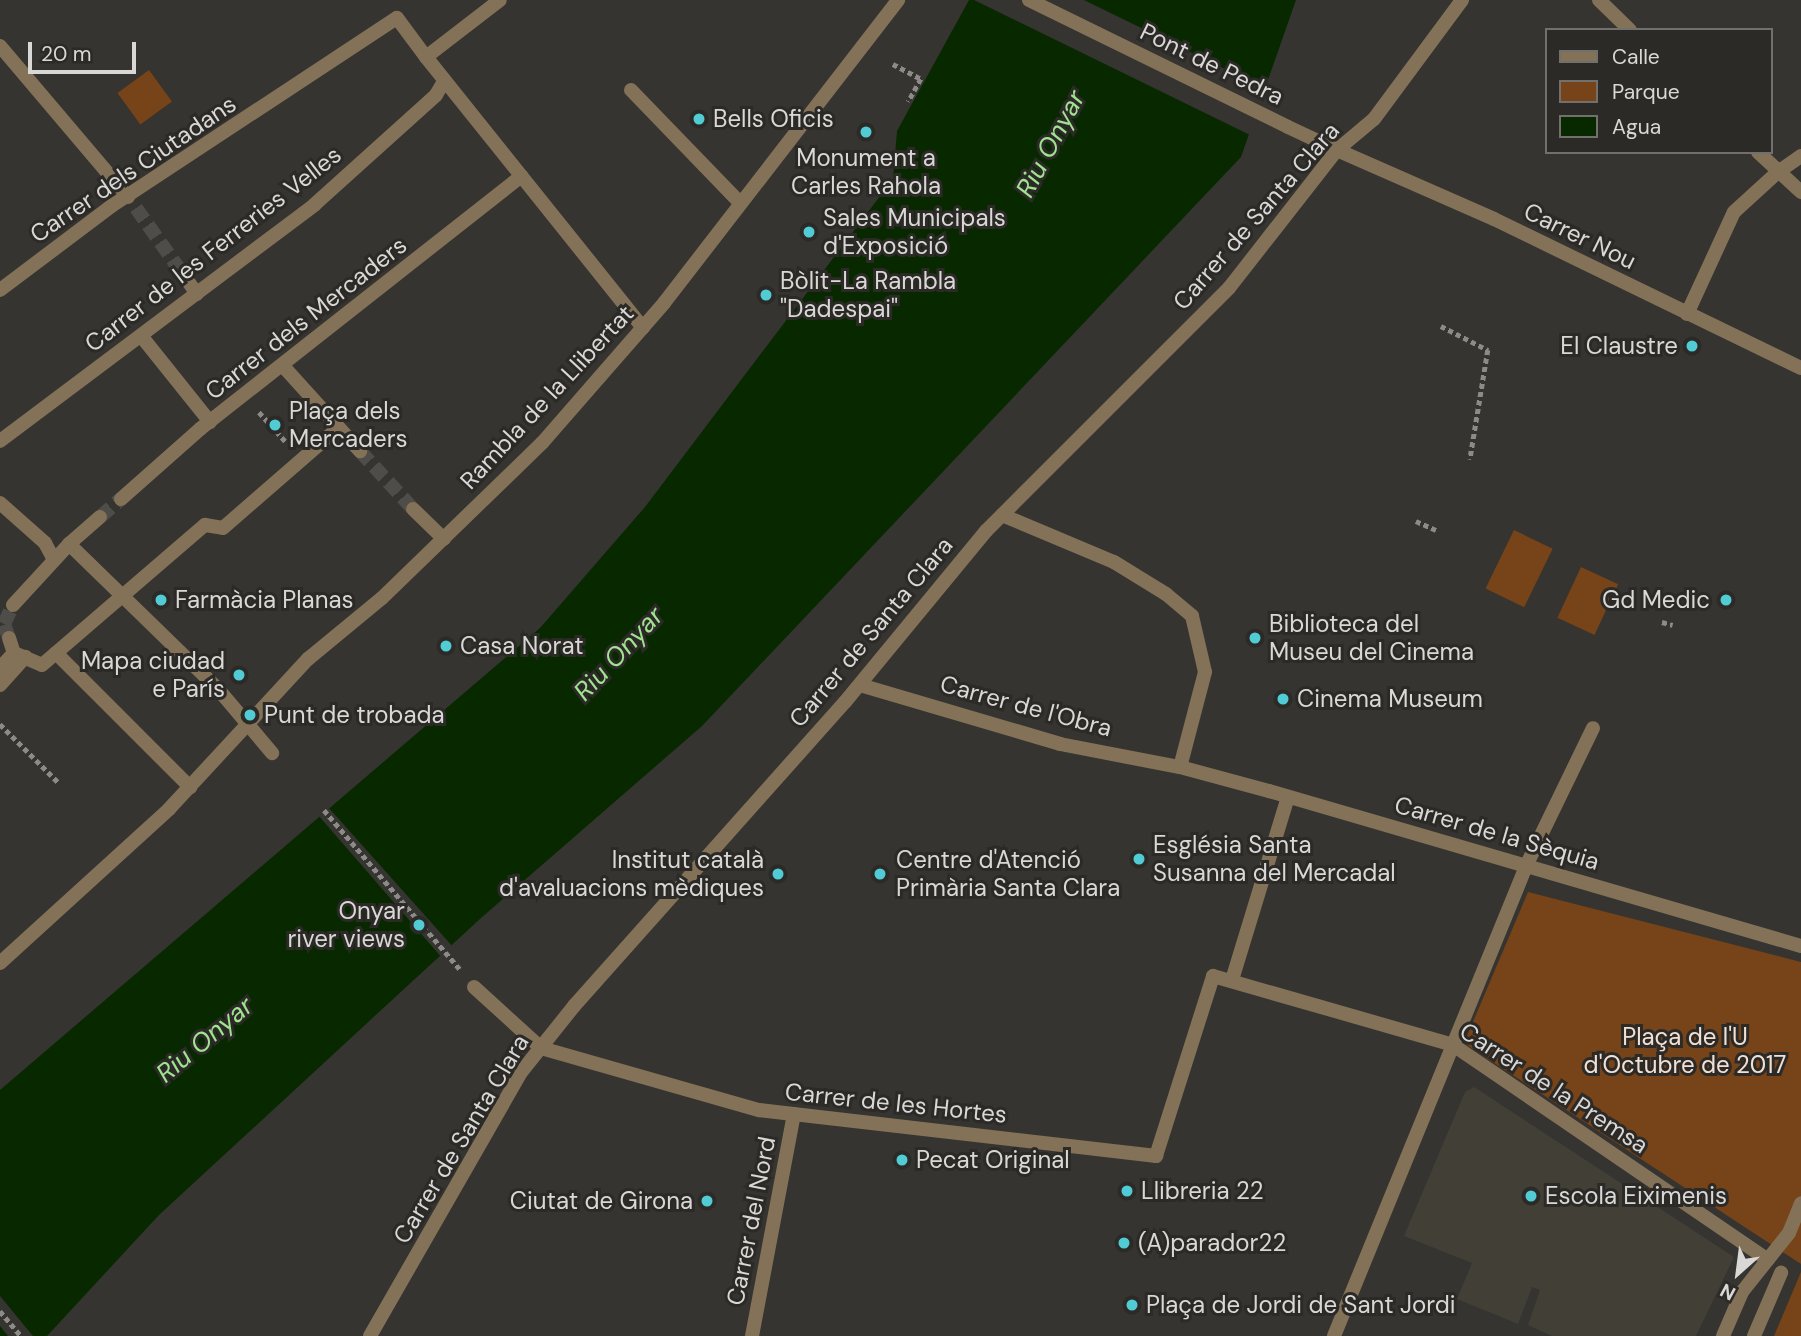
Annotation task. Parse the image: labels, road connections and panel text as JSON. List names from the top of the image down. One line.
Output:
{"streets":{"street":["Pont de Pedra","Carrer dels Ciutadans","Carrer de Santa Clara","Carrer Nou","Carrer de les Ferreries Velles","Carrer dels Mercaders","Rambla de la Llibertat","Carrer de l'Obra","Carrer de la Sèquia","Carrer de la Premsa","Carrer de les Hortes","Carrer del Nord"]},"crossings":[["Pont de Pedra","Carrer de Santa Clara"],["Pont de Pedra","Carrer Nou"],["Carrer de Santa Clara","Carrer Nou"],["Carrer de Santa Clara","Carrer de l'Obra"],["Carrer de Santa Clara","Carrer de les Hortes"],["Carrer de l'Obra","Carrer de la Sèquia"],["Carrer de la Premsa","Carrer de les Hortes"],["Carrer de les Hortes","Carrer del Nord"]],"water":["Riu Onyar"],"parks":["Plaça de l'U d'Octubre de 2017"],"places":["Bells Oficis","Monument a Carles Rahola","Sales Municipals d'Exposició","Bòlit-La Rambla \"Dadespai\"","El Claustre","Plaça dels Mercaders","Farmàcia Planas","Gd Medic","Biblioteca del Museu del Cinema","Casa Norat","Mapa ciudad e París","Cinema Museum","Punt de trobada","Església Santa Susanna del Mercadal","Institut català d'avaluacions mèdiques","Centre d'Atenció Primària Santa Clara","Onyar river views","Pecat Original","Llibreria 22","Escola Eiximenis","Ciutat de Girona","(A)parador22","Plaça de Jordi de Sant Jordi"],"legend":["Calle","Parque","Agua"],"scale_bar":"20 m","north":"bottom left"}
